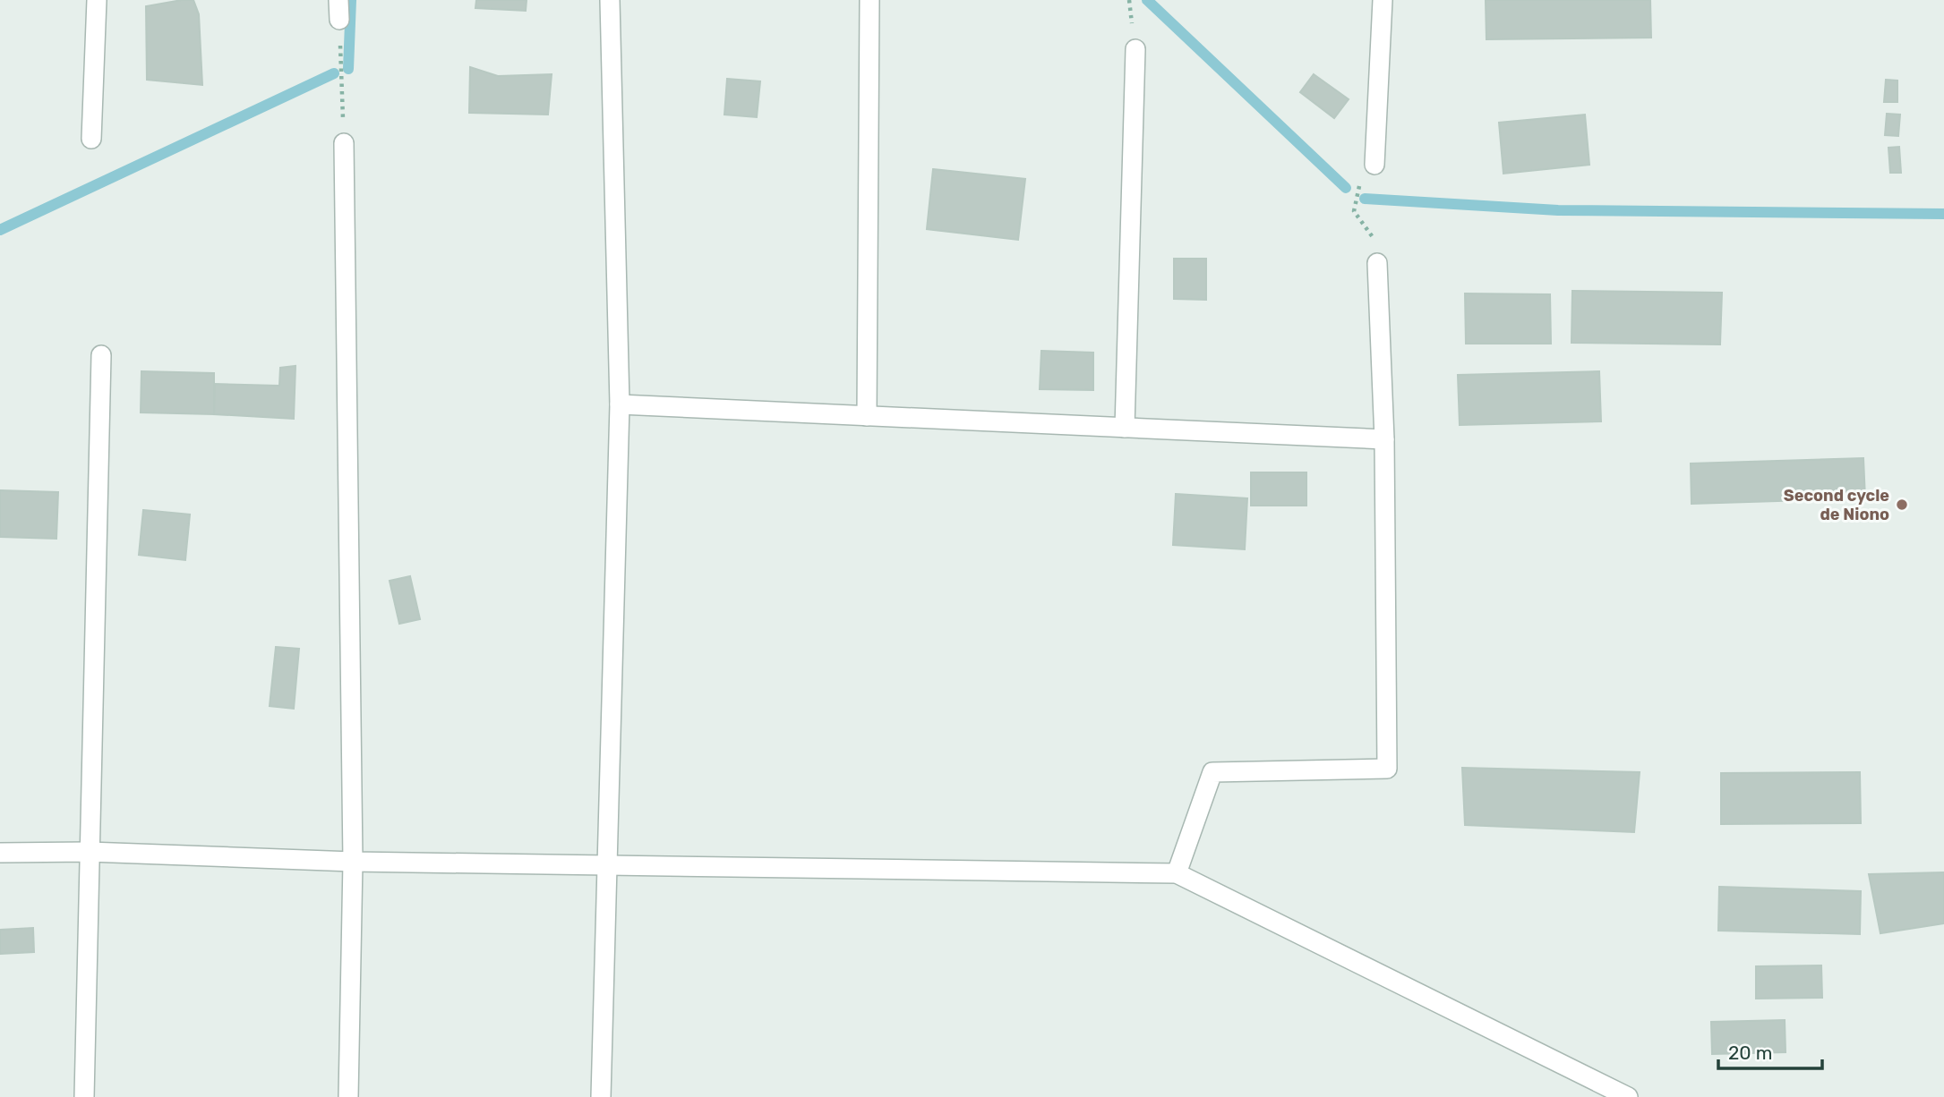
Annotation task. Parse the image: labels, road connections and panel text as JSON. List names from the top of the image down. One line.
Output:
{"places":["Second cycle de Niono"],"scale_bar":"20 m"}
